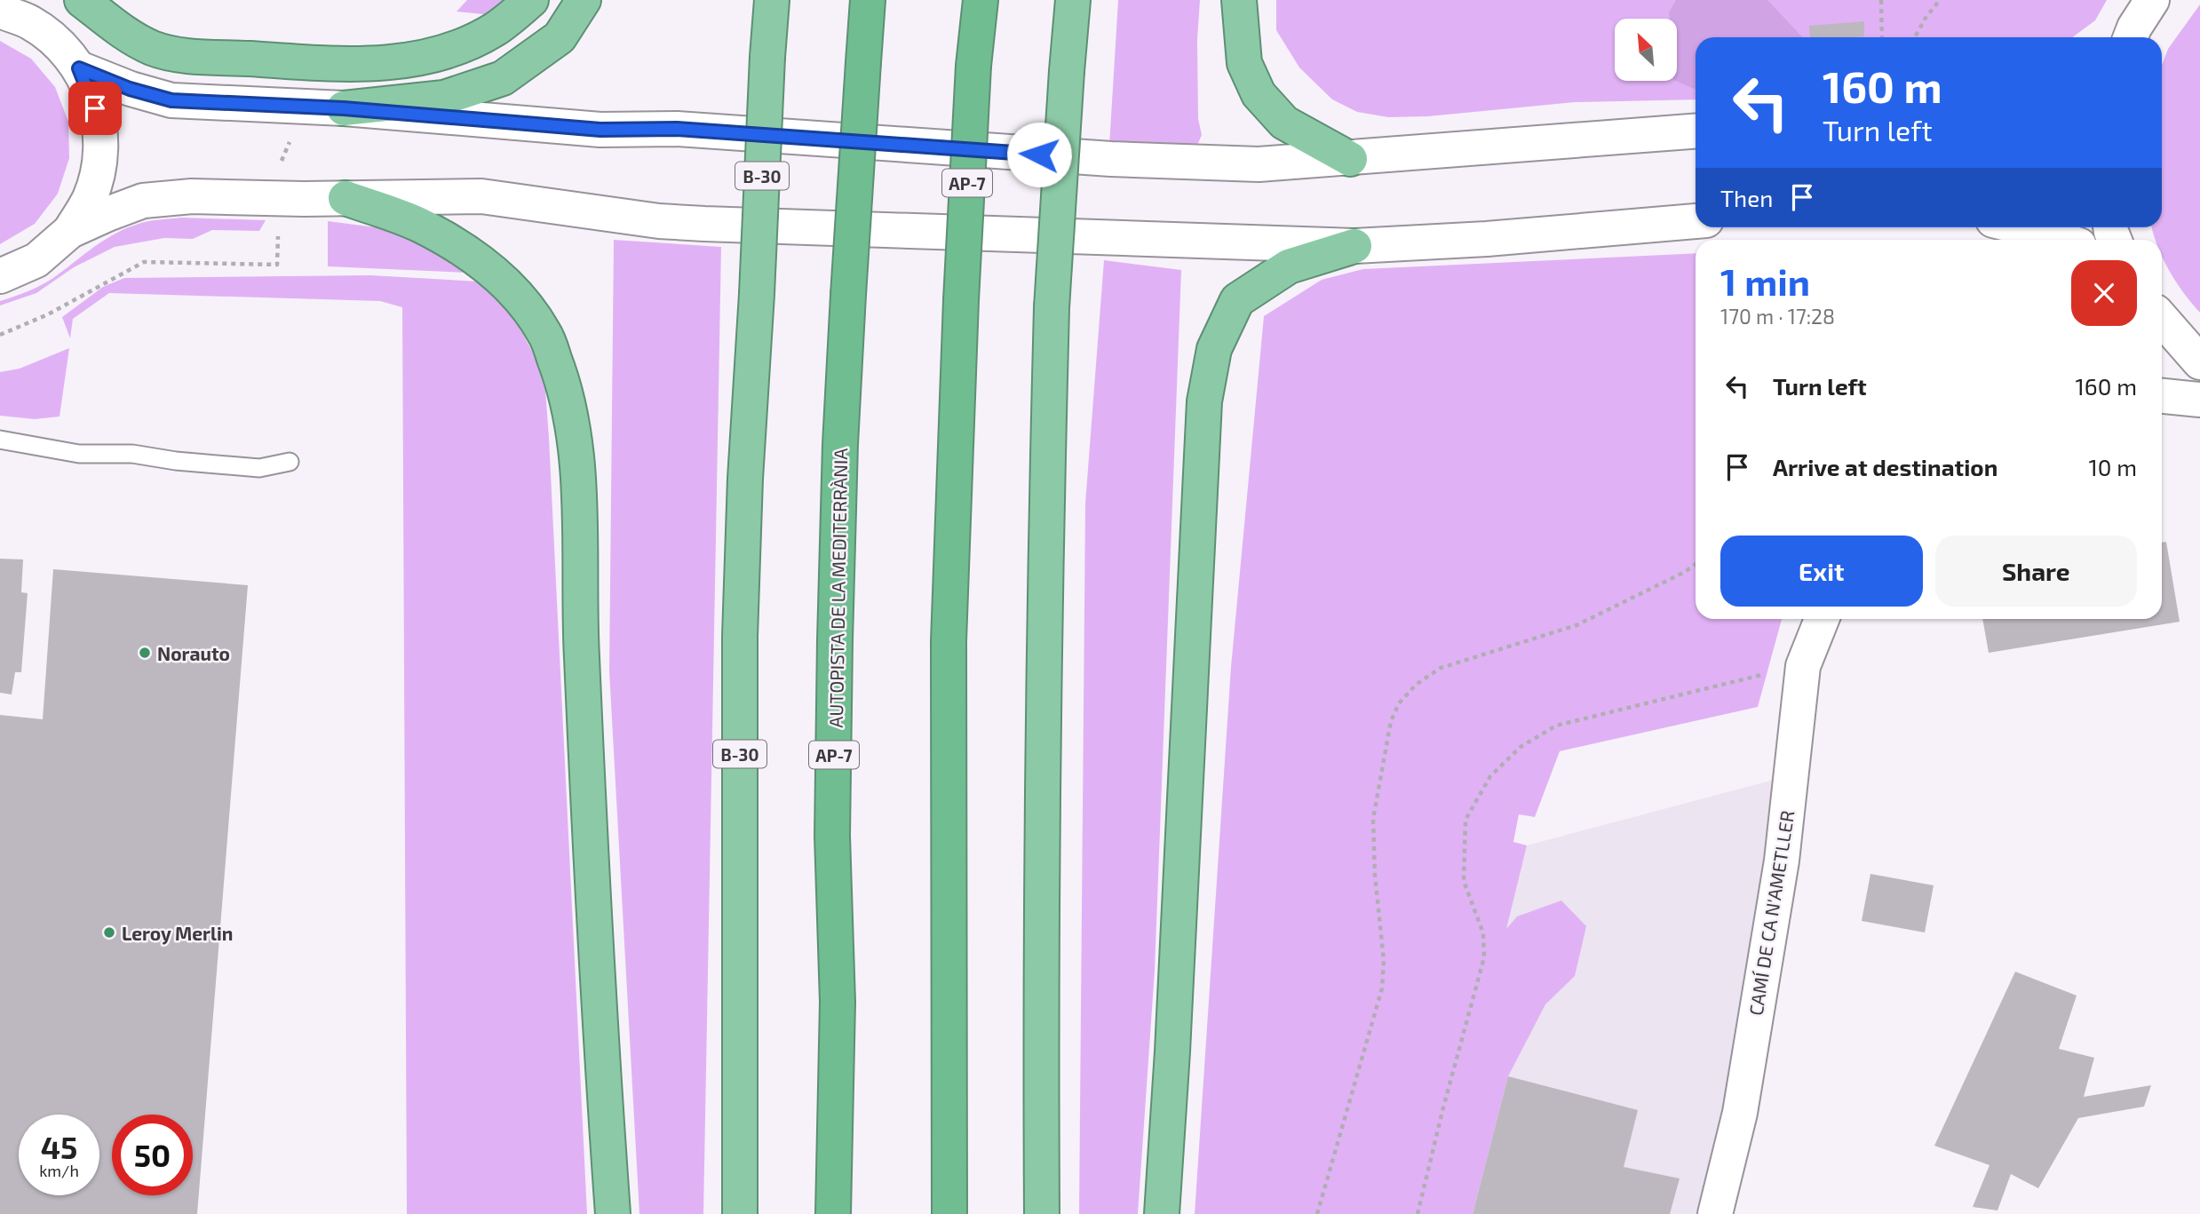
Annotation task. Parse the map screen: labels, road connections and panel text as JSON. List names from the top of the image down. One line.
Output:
{"streets":{"highway":["B-30","AP-7","AUTOPISTA DE LA MEDITERRÀNIA"],"main road":["CAMÍ DE CA N'AMETLLER"]},"places":["Norauto","Leroy Merlin"],"north":"top left","page":{"turn":["160 m","Turn left"],"then":"Then","heading":["1 min","170 m · 17:28"],"list":[{"name":"Turn left","value":"160 m"},{"name":"Arrive at destination","value":"10 m"}],"buttons":["Exit","Share"],"speed":"45 km/h","limit":"50"}}
